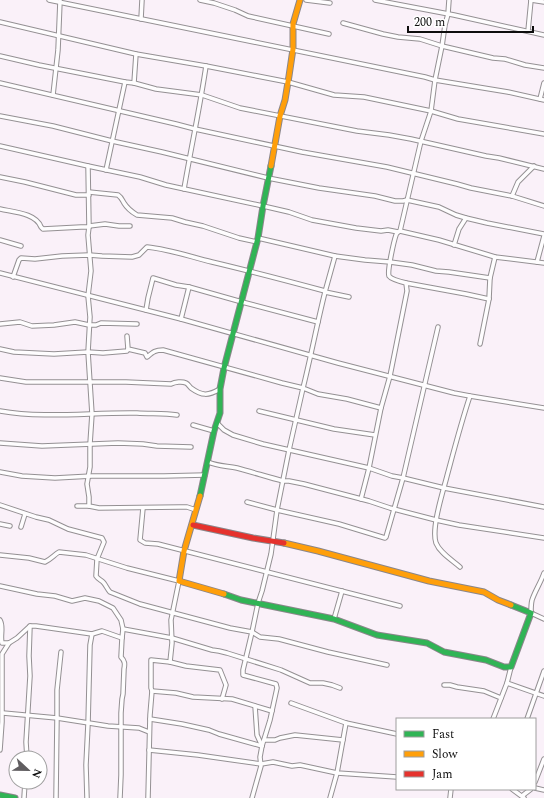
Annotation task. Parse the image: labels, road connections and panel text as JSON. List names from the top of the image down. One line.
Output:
{"legend":["Fast","Slow","Jam"],"scale_bar":"200 m","north":"right"}
